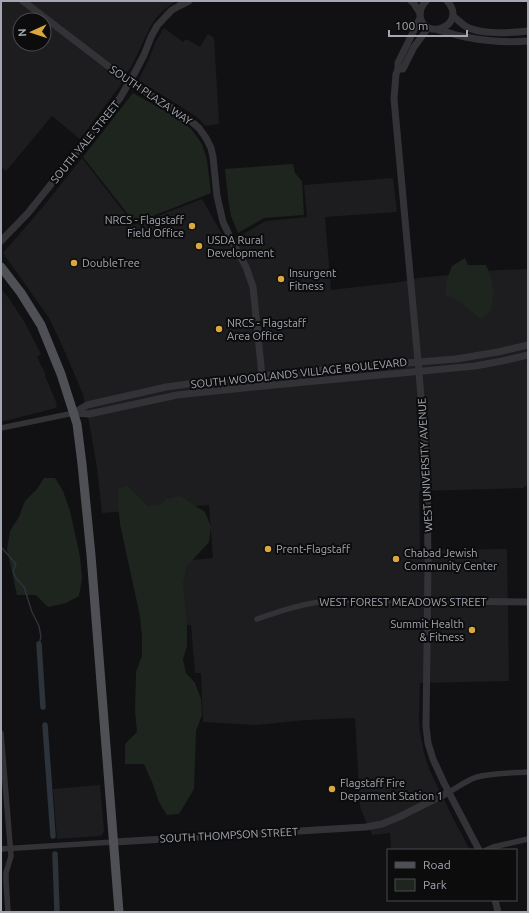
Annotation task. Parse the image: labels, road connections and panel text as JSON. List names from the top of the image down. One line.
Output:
{"streets":{"street":["SOUTH PLAZA WAY","SOUTH YALE STREET","SOUTH WOODLANDS VILLAGE BOULEVARD","WEST UNIVERSITY AVENUE","WEST FOREST MEADOWS STREET","SOUTH THOMPSON STREET"]},"crossings":[["SOUTH PLAZA WAY","SOUTH YALE STREET"],["SOUTH PLAZA WAY","SOUTH WOODLANDS VILLAGE BOULEVARD"],["SOUTH WOODLANDS VILLAGE BOULEVARD","WEST UNIVERSITY AVENUE"],["WEST UNIVERSITY AVENUE","WEST FOREST MEADOWS STREET"],["WEST UNIVERSITY AVENUE","SOUTH THOMPSON STREET"]],"places":["NRCS - Flagstaff Field Office","USDA Rural Development","DoubleTree","Insurgent Fitness","NRCS - Flagstaff Area Office","Prent-Flagstaff","Chabad Jewish Community Center","Summit Health & Fitness","Flagstaff Fire Deparment Station 1"],"legend":["Road","Park"],"scale_bar":"100 m","north":"left"}
